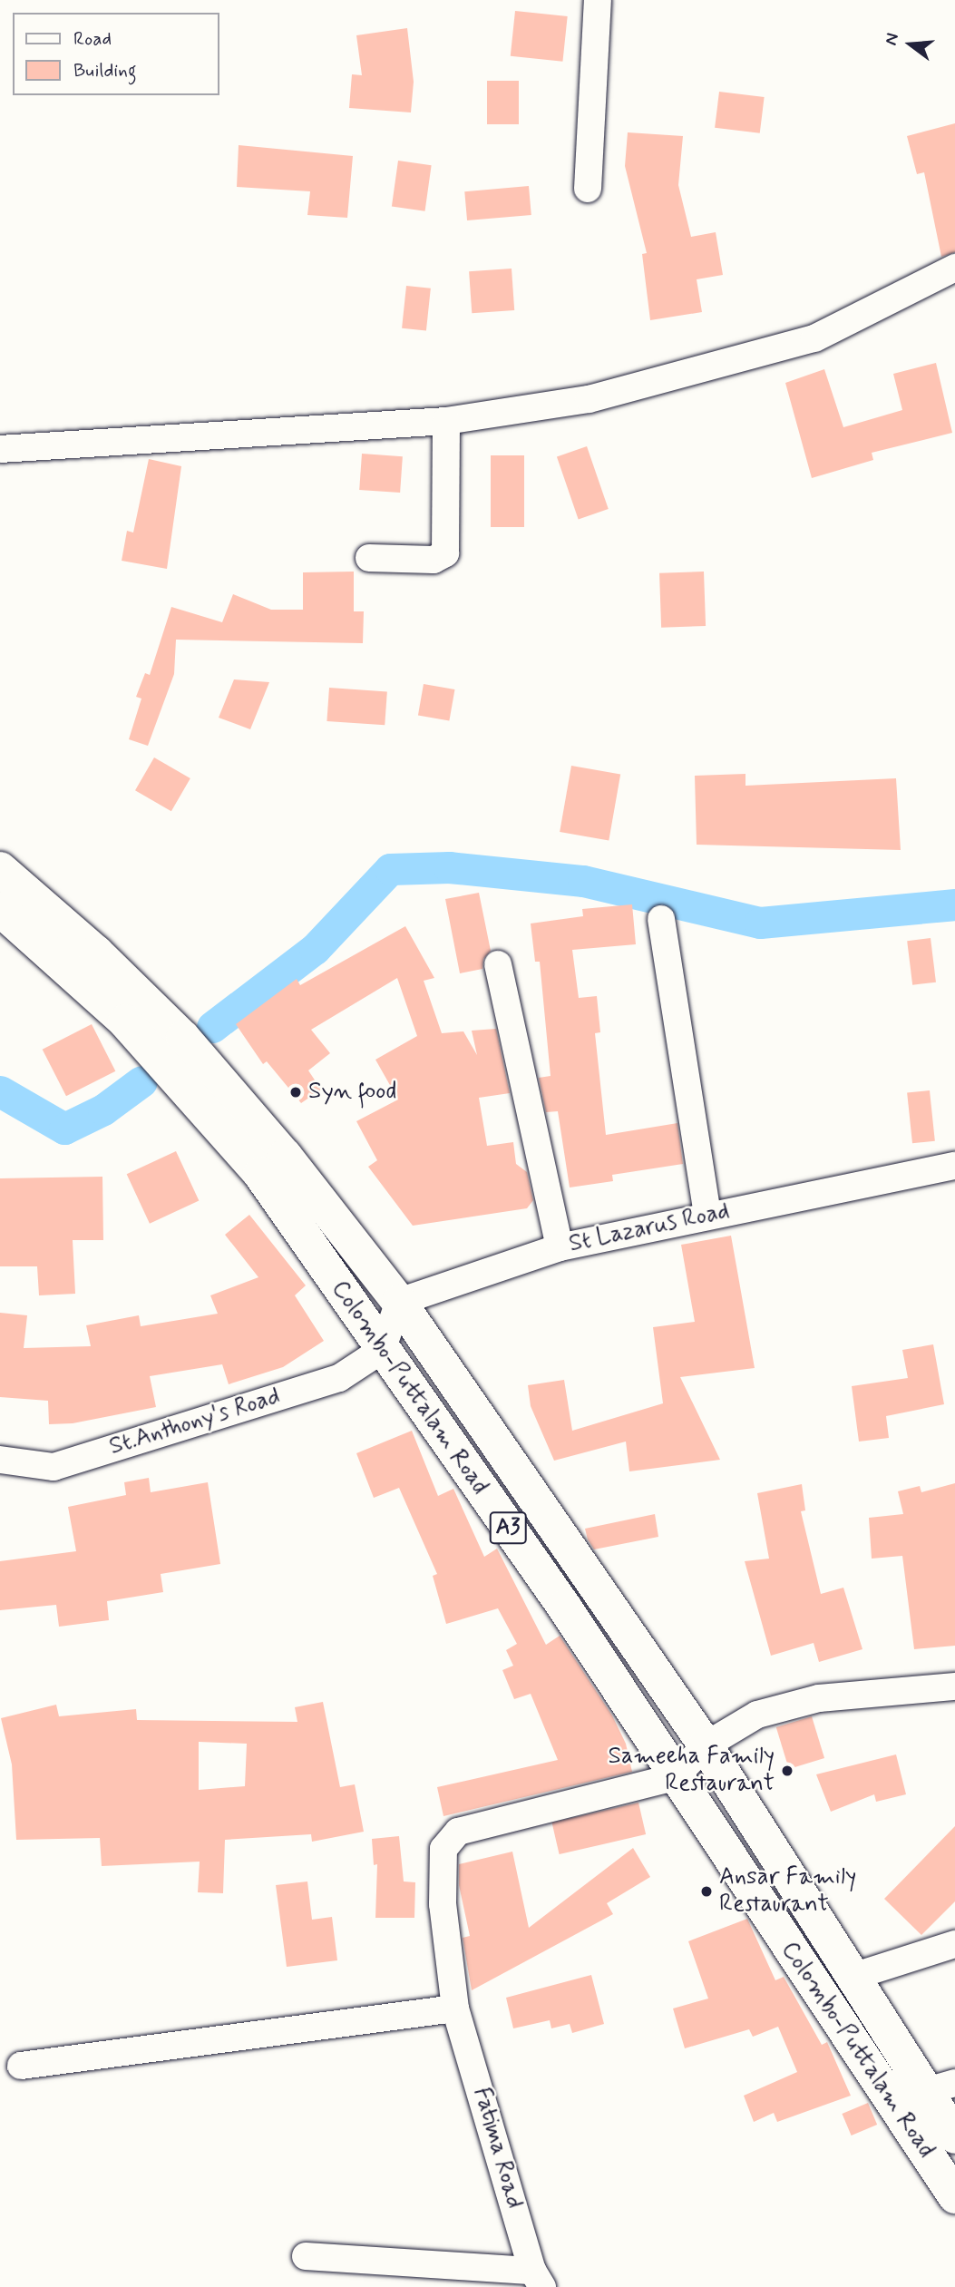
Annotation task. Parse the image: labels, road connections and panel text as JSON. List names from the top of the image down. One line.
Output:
{"streets":{"highway":["Colombo-Puttalam Road","A3"],"street":["St Lazarus Road","St.Anthony's Road","Fatima Road"]},"crossings":[["St Lazarus Road","Colombo-Puttalam Road"],["Colombo-Puttalam Road","St.Anthony's Road"],["Colombo-Puttalam Road","Fatima Road"]],"places":["Syn food","Sameeha Family Restaurant","Ansar Family Restaurant"],"legend":["Road","Building"],"north":"left"}
